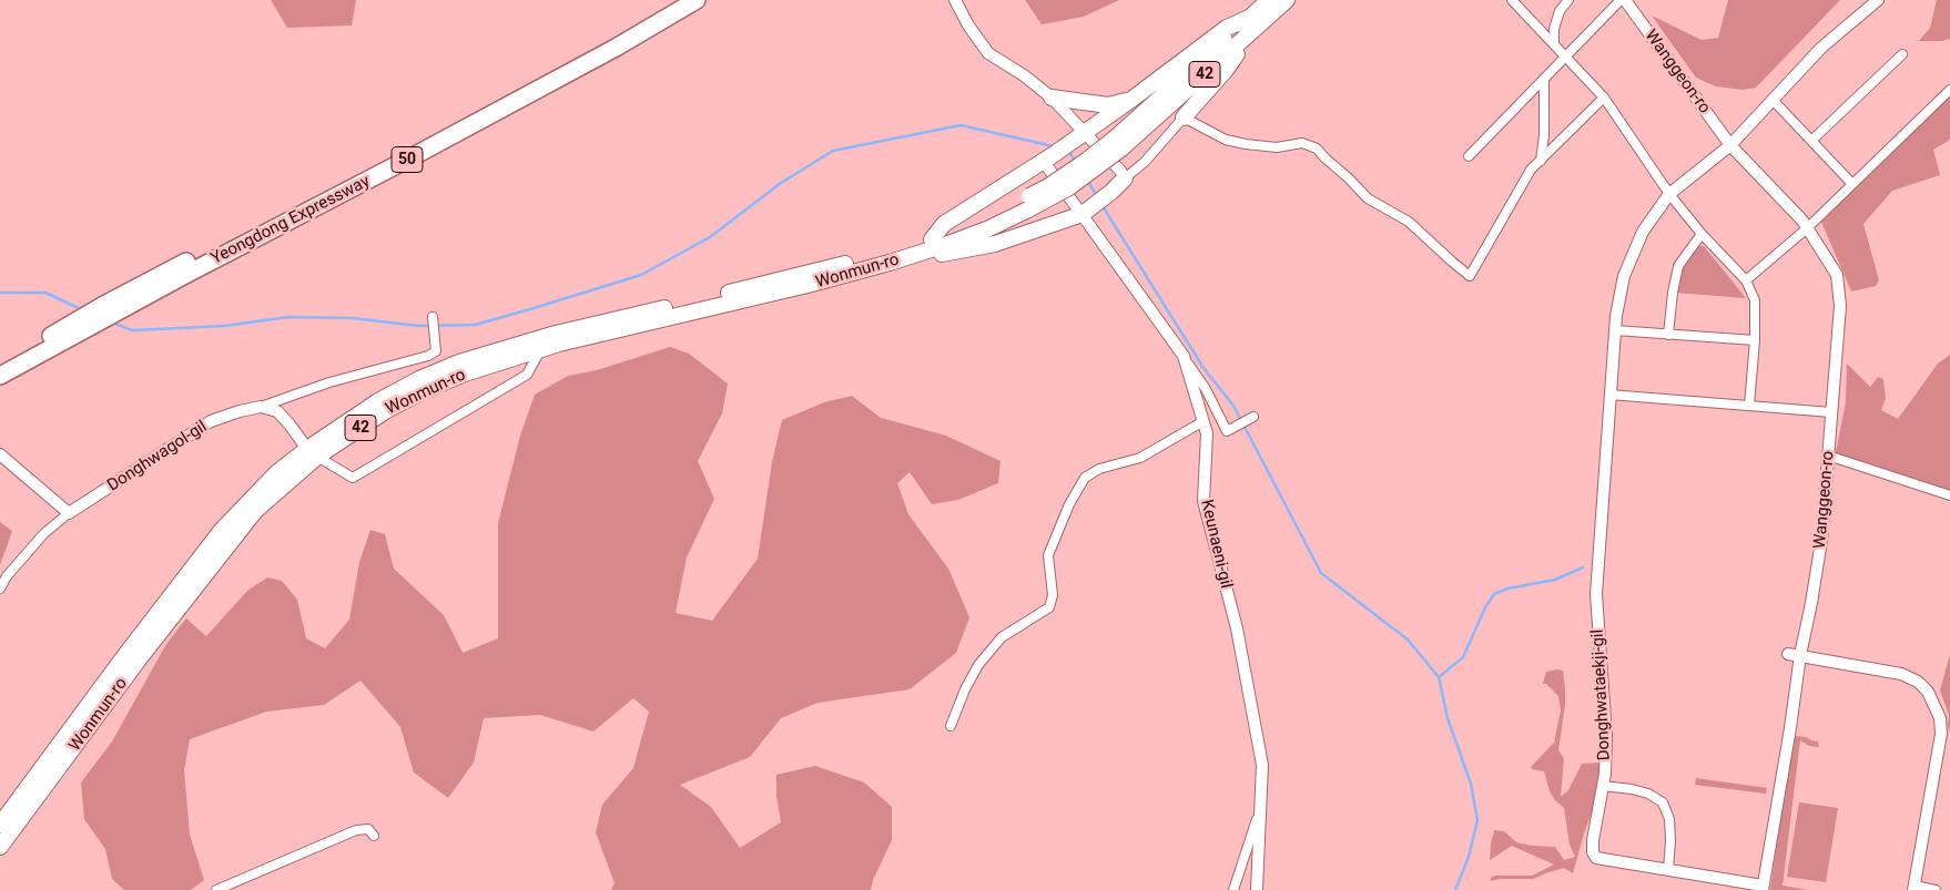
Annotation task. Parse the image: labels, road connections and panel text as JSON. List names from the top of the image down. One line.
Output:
{"streets":{"highway":["42","50","Yeongdong Expressway","Wonmun-ro"],"street":["Wanggeon-ro","Donghwagol-gil","Keunaeni-gil","Donghwataekji-gil"]},"crossings":[["Wanggeon-ro","Donghwataekji-gil"],["42","Wonmun-ro"]]}
